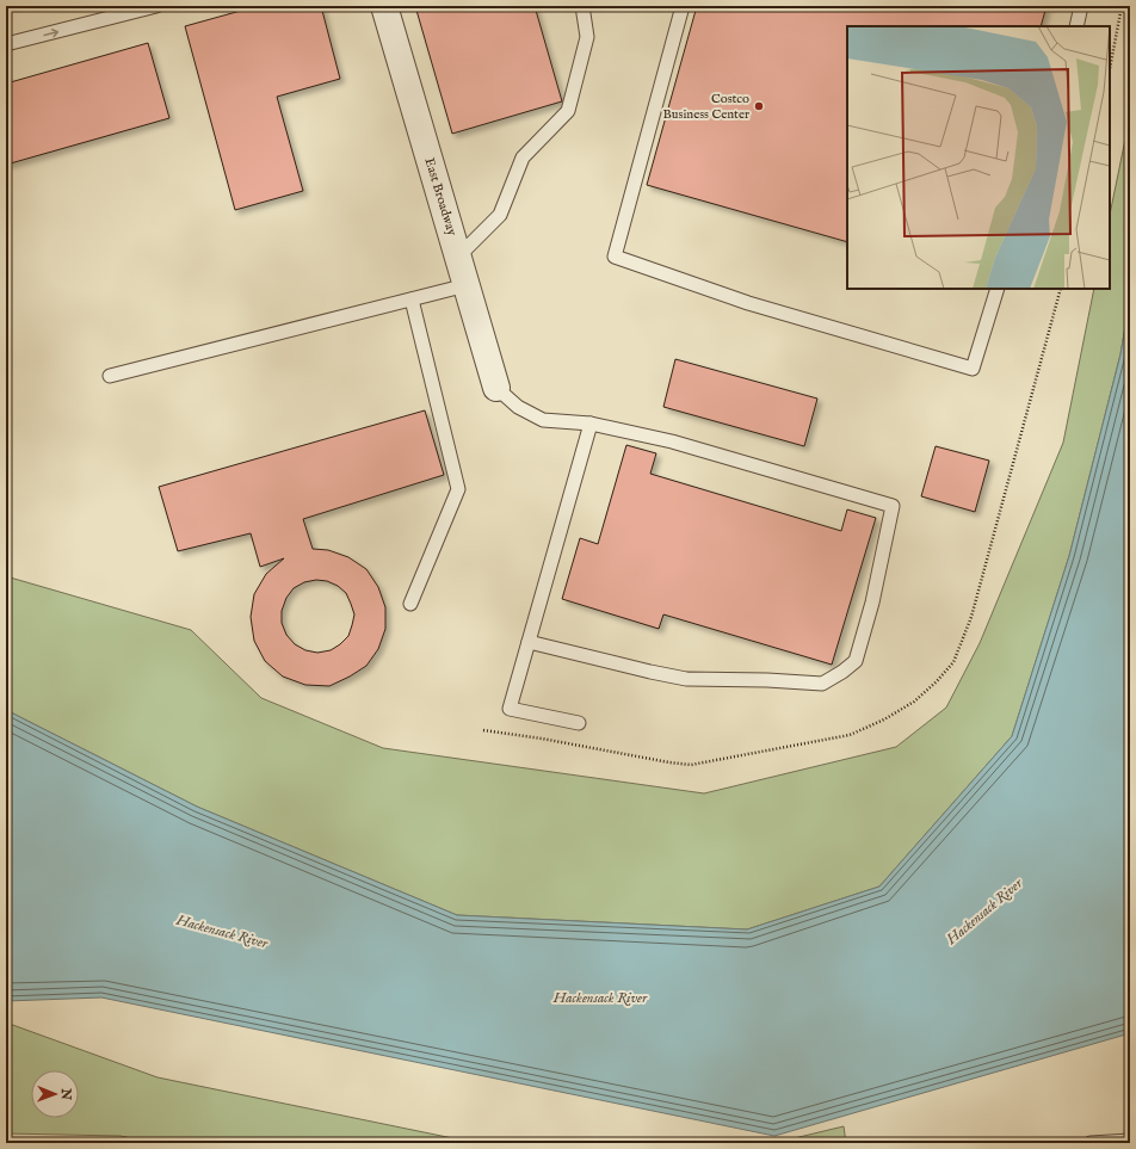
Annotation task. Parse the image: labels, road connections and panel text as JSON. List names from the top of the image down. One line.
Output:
{"streets":{"street":["East Broadway"]},"water":["Hackensack River"],"places":["Costco Business Center"],"north":"right"}
